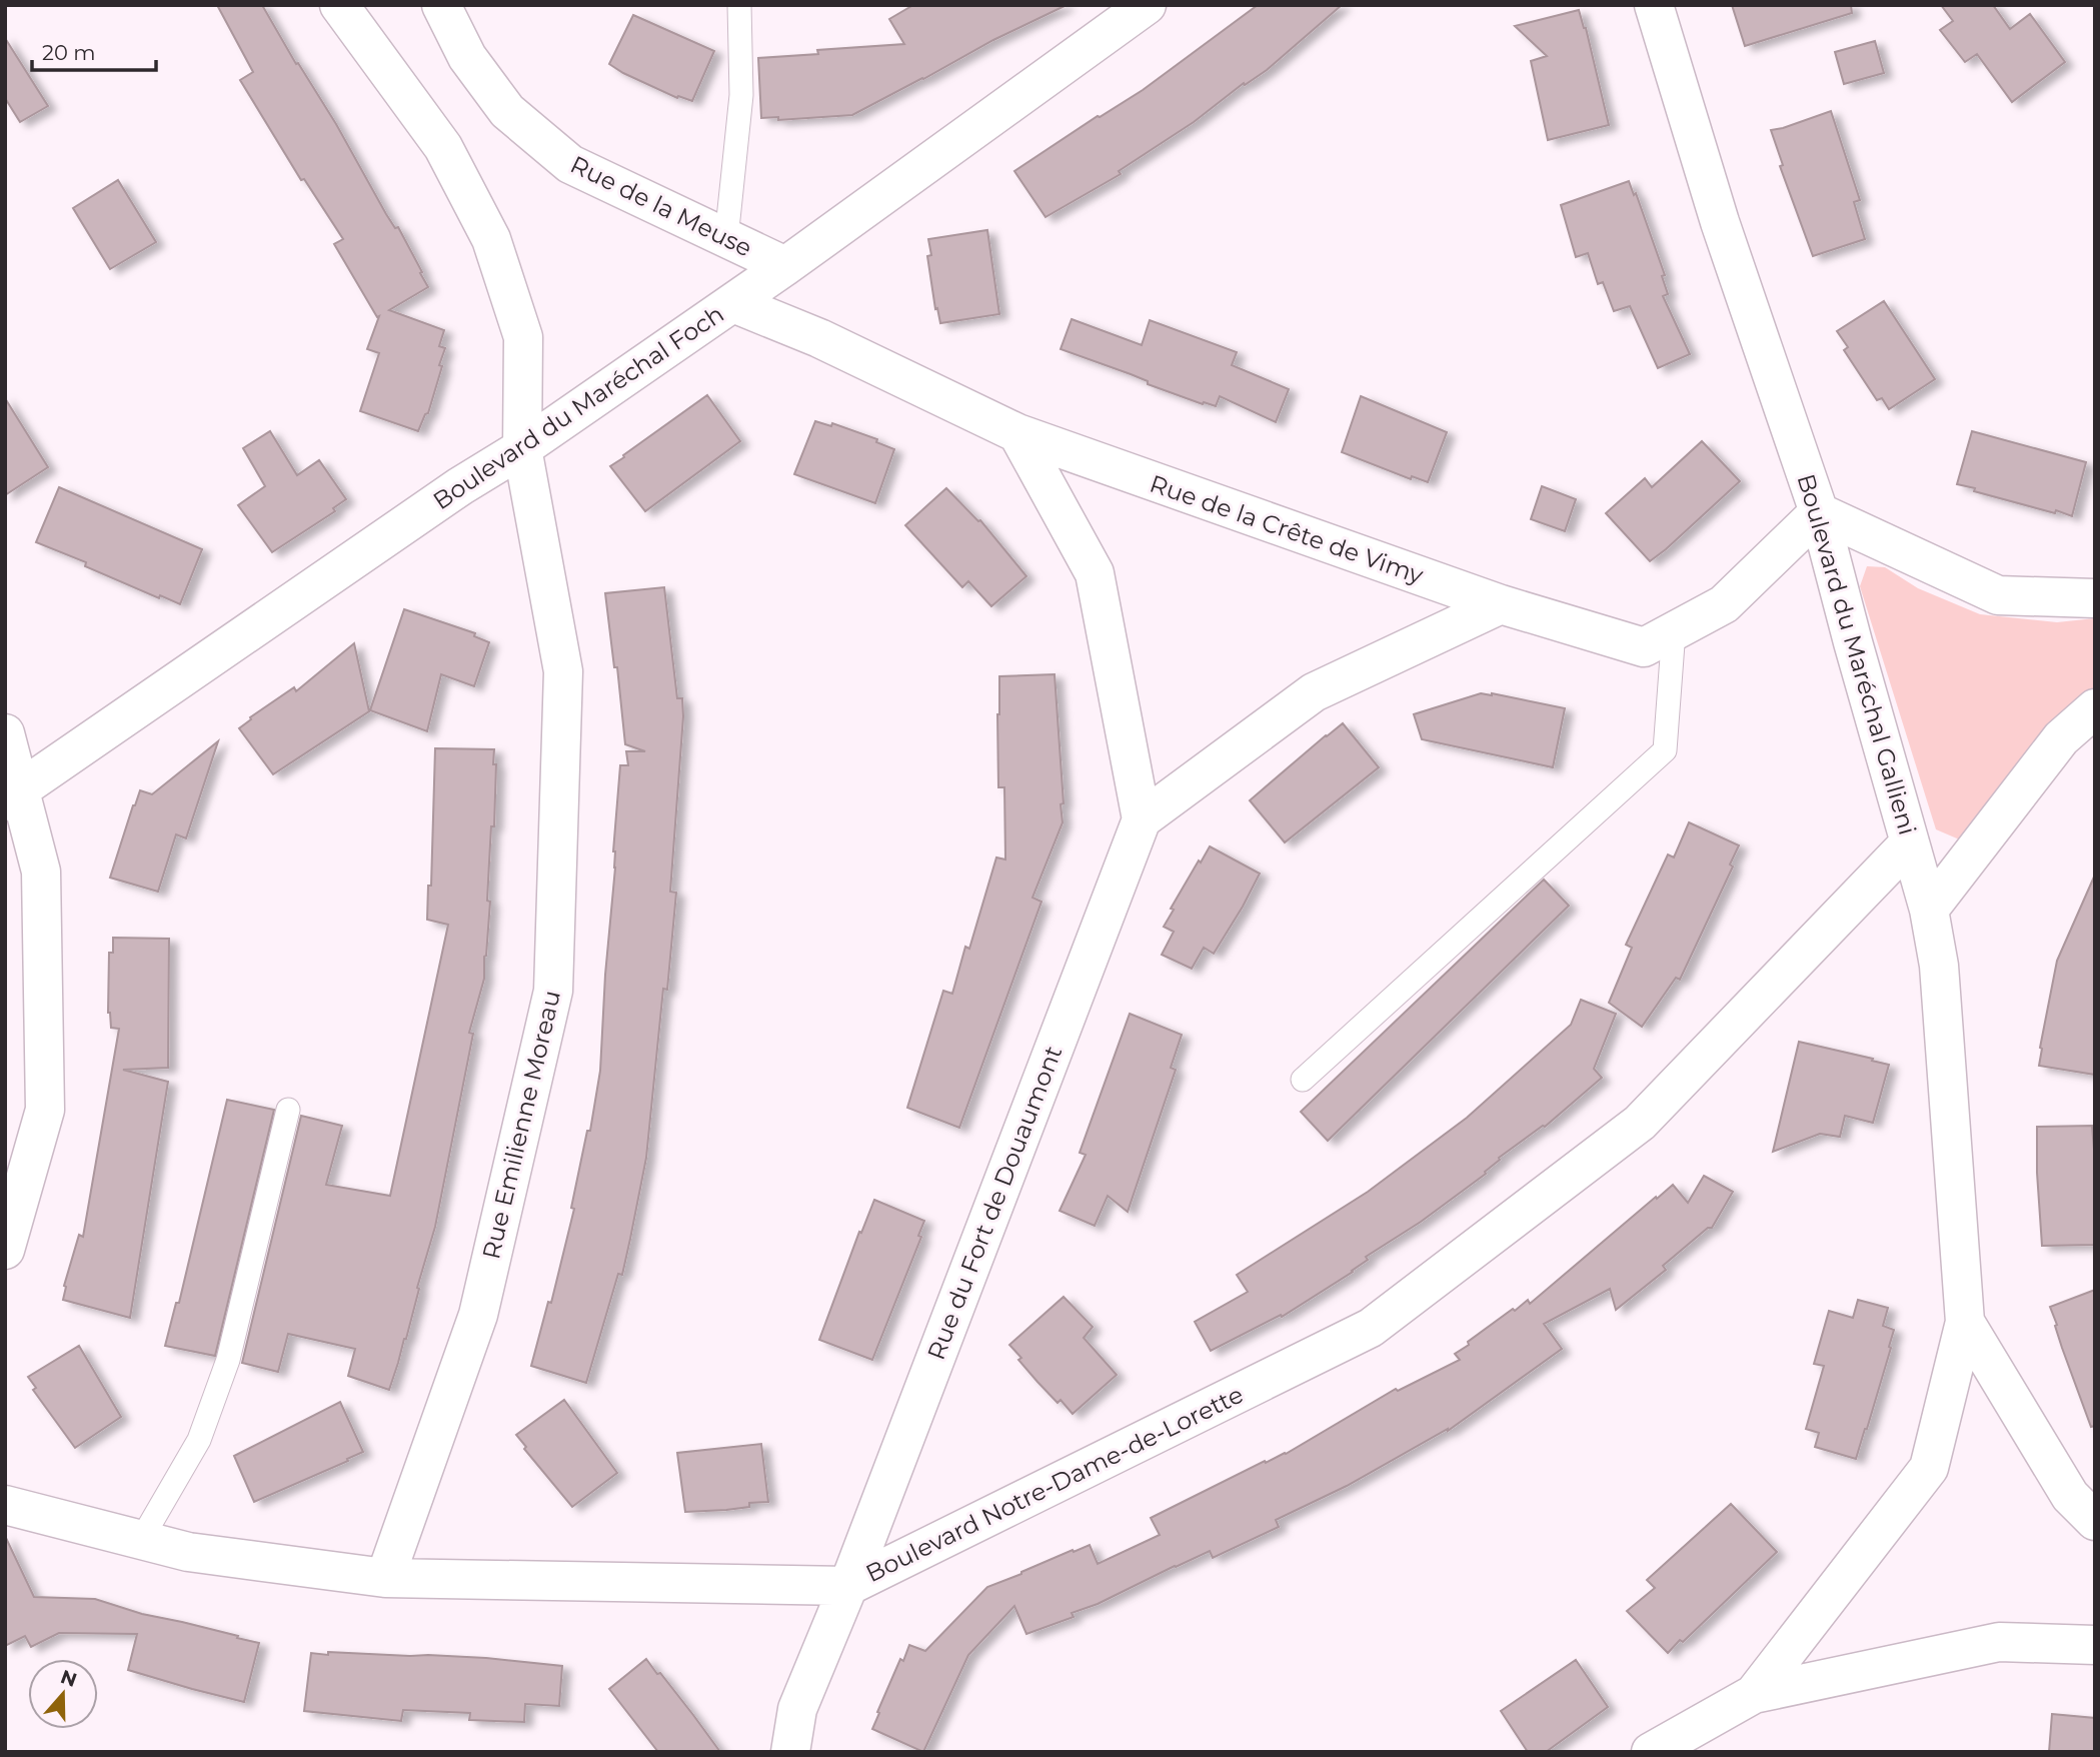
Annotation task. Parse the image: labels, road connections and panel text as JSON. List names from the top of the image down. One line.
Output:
{"streets":{"street":["Rue de la Meuse","Boulevard du Maréchal Foch","Rue de la Crête de Vimy","Boulevard du Maréchal Gallieni","Rue Emilienne Moreau","Rue du Fort de Douaumont","Boulevard Notre-Dame-de-Lorette"]},"crossings":[["Rue de la Meuse","Boulevard du Maréchal Foch"],["Boulevard du Maréchal Foch","Rue de la Crête de Vimy"],["Boulevard du Maréchal Foch","Rue Emilienne Moreau"],["Rue de la Crête de Vimy","Boulevard du Maréchal Gallieni"],["Boulevard du Maréchal Gallieni","Boulevard Notre-Dame-de-Lorette"],["Rue Emilienne Moreau","Boulevard Notre-Dame-de-Lorette"],["Rue du Fort de Douaumont","Boulevard Notre-Dame-de-Lorette"]],"scale_bar":"20 m","north":"top"}
